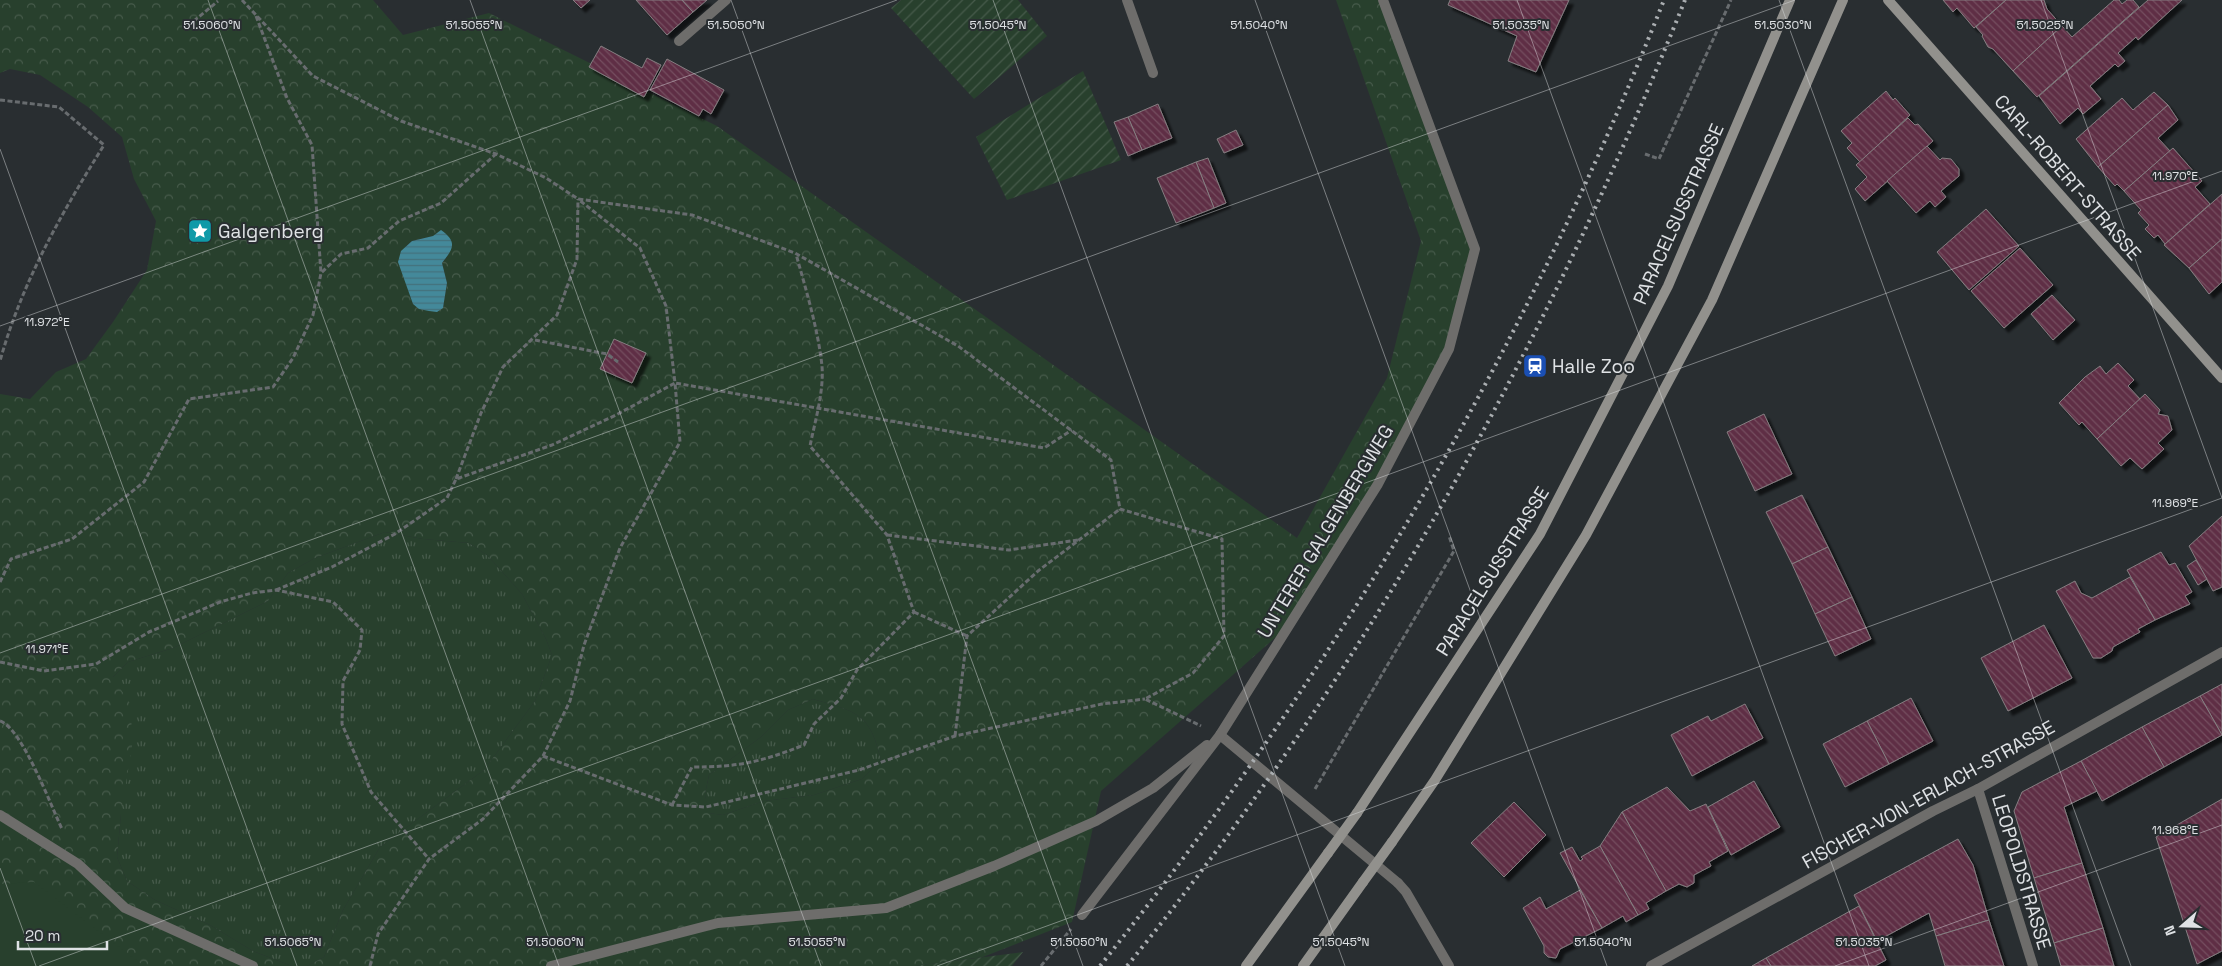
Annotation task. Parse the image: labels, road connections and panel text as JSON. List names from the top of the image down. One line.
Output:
{"streets":{"main road":["CARL-ROBERT-STRASSE","PARACELSUSSTRASSE"],"street":["UNTERER GALGENBERGWEG","FISCHER-VON-ERLACH-STRASSE","LEOPOLDSTRASSE"]},"crossings":[["FISCHER-VON-ERLACH-STRASSE","LEOPOLDSTRASSE"]],"places":{"place":["Galgenberg"],"station":["Halle Zoo"]},"scale_bar":"20 m","north":"left","coordinates":["51.5025°N","51.5060°N","51.5055°N","51.5050°N","51.5045°N","51.5040°N","51.5035°N","51.5030°N","11.970°E","11.972°E","11.969°E","11.971°E","11.968°E","51.5065°N"]}
